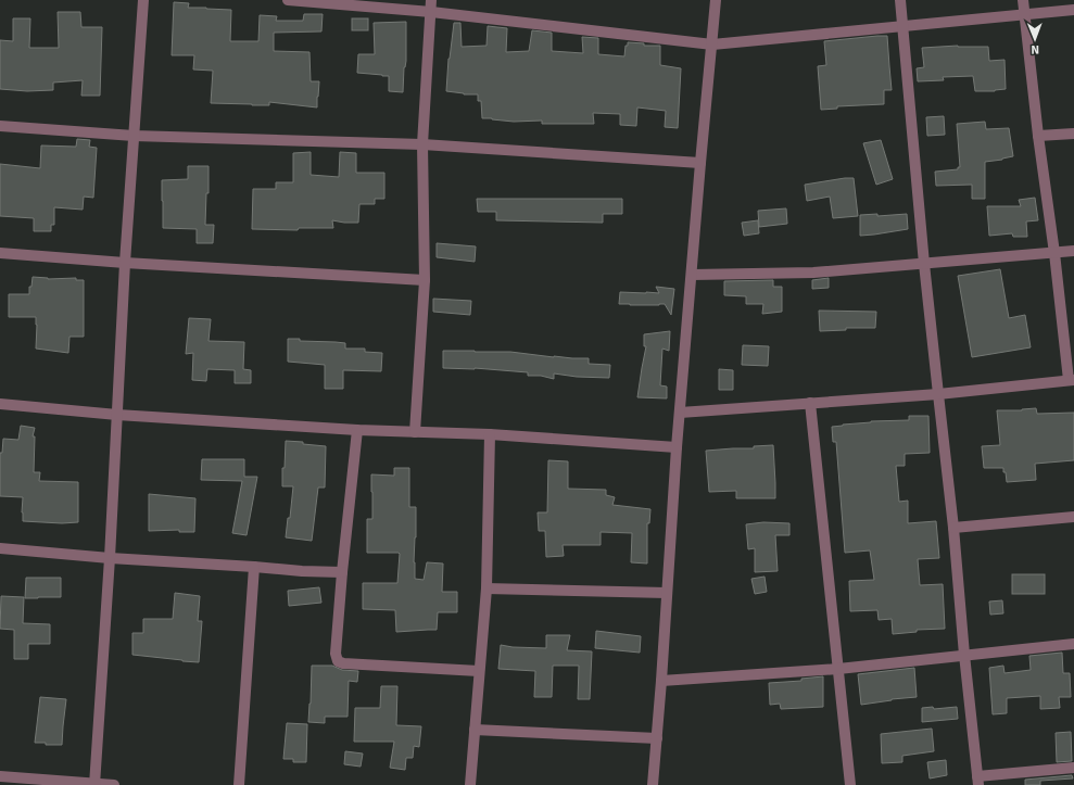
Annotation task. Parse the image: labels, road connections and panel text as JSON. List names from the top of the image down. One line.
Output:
{"north":"bottom"}
